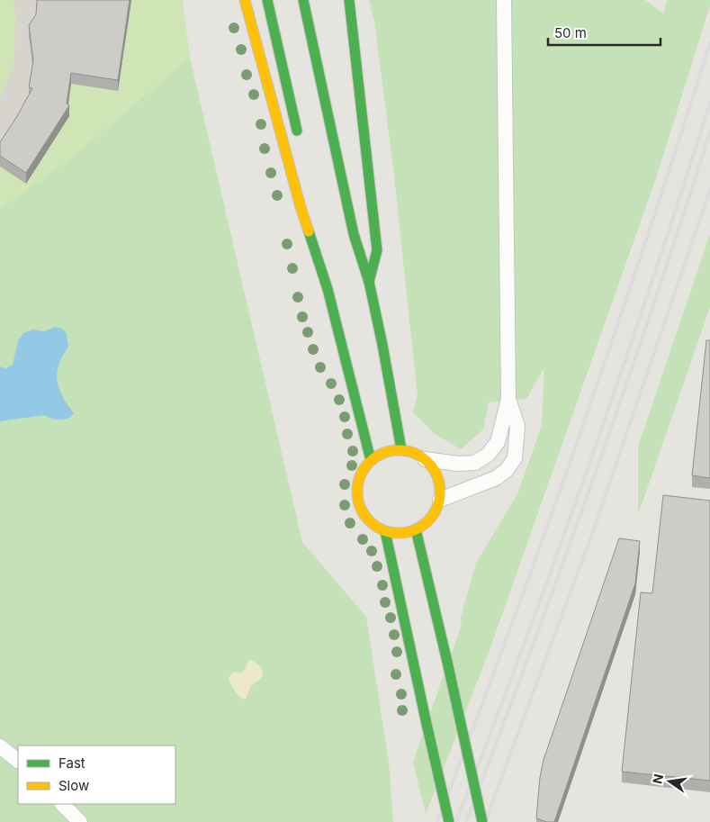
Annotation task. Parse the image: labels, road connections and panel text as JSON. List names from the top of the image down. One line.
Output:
{"legend":["Fast","Slow"],"scale_bar":"50 m","north":"left"}
